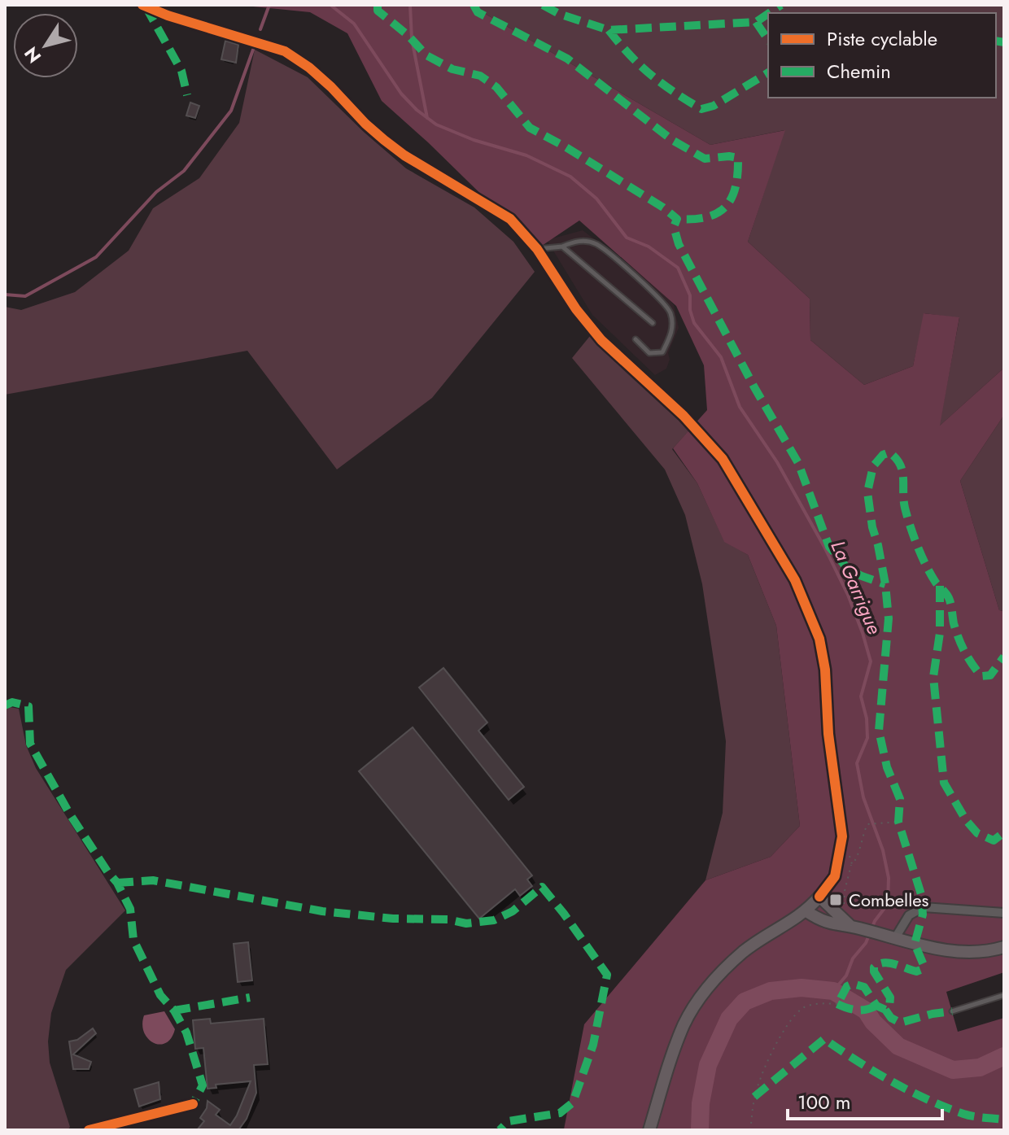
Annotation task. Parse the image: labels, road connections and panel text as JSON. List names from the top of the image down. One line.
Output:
{"water":["La Garrigue"],"places":{"transit":["Combelles"]},"legend":["Piste cyclable","Chemin"],"scale_bar":"100 m","north":"bottom left"}
